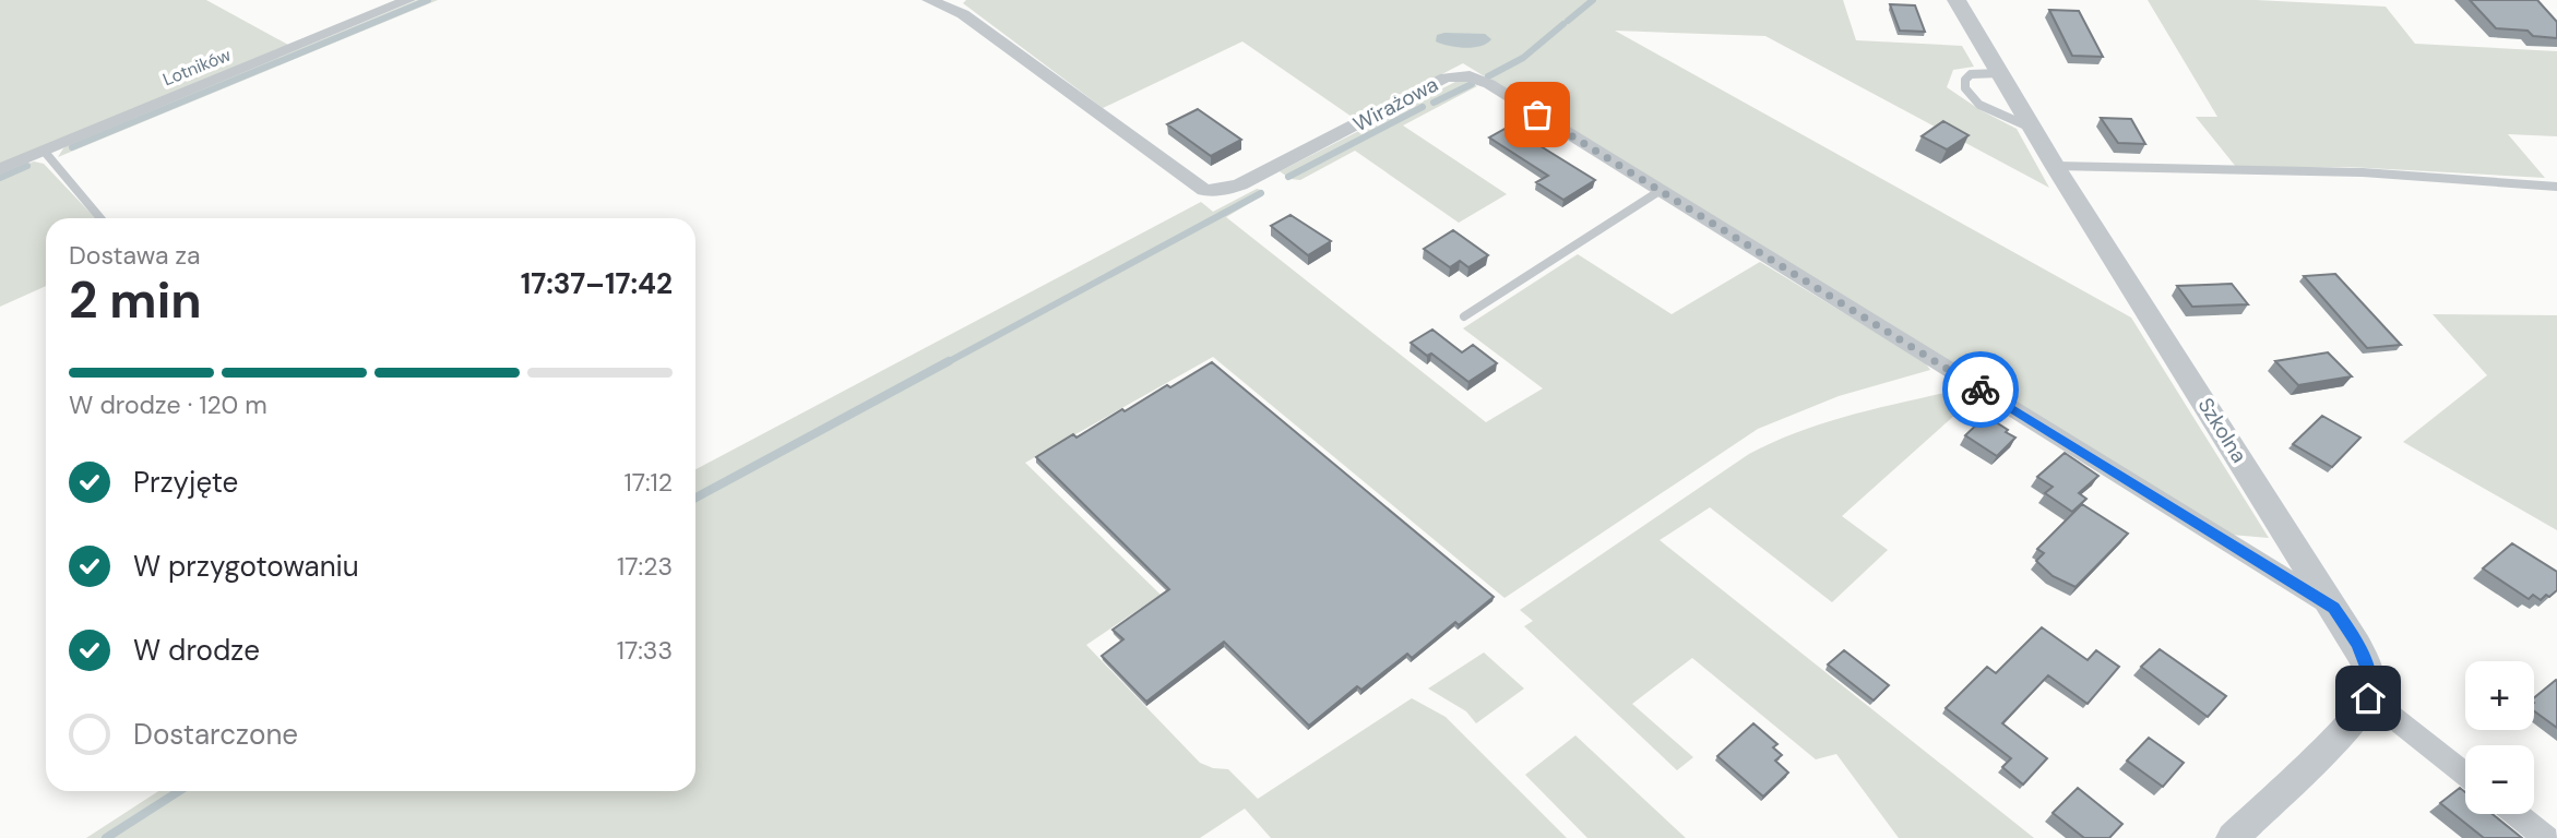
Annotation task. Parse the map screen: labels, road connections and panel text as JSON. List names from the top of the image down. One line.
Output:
{"streets":{"street":["Lotników","Wirażowa","Szkolna"]},"crossings":[["Wirażowa","Szkolna"]],"page":{"heading":["2 min","Dostawa za","17:37–17:42"],"bar":"W drodze · 120 m","list":[["Przyjęte","17:12"],["W przygotowaniu","17:23"],["W drodze","17:33"],"Dostarczone"],"map_buttons":["+","−"]}}
